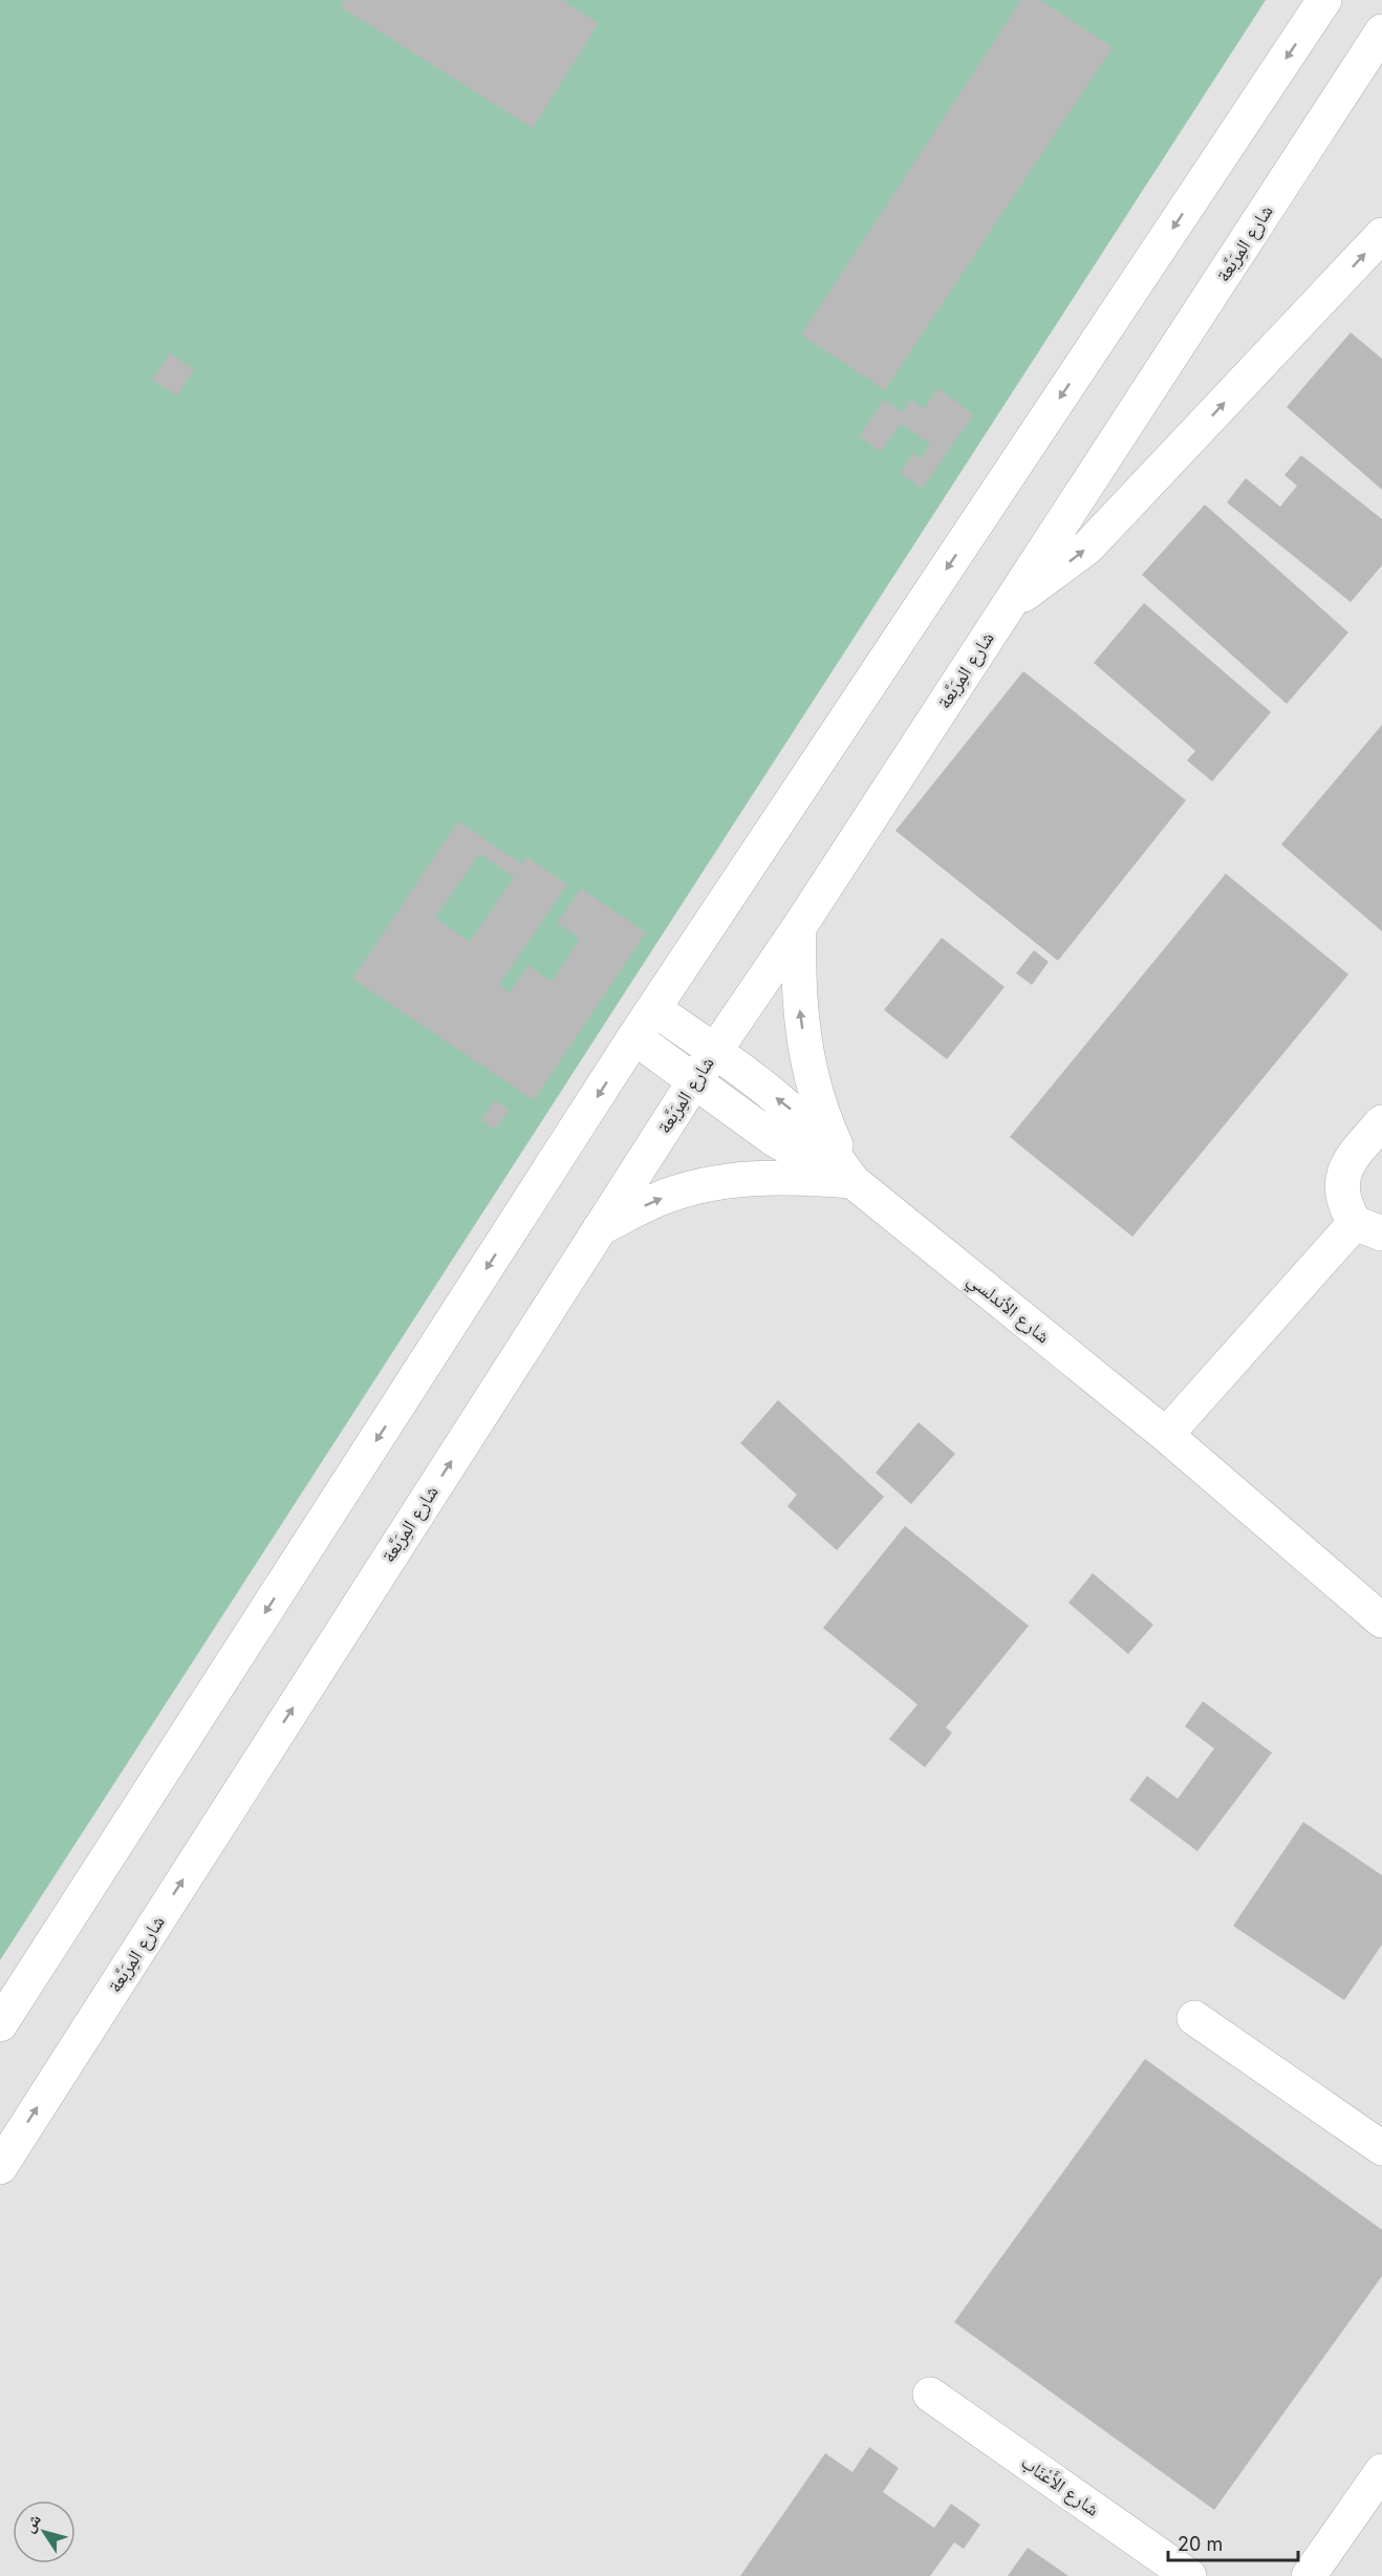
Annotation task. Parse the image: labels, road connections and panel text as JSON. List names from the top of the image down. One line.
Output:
{"streets":{"street":["شارع المِرَبَّعة","شارع الأندلسي","شارع الأَعْنَاب"]},"crossings":[["شارع المِرَبَّعة","شارع الأندلسي"]],"scale_bar":"20 m","north":"top left"}
